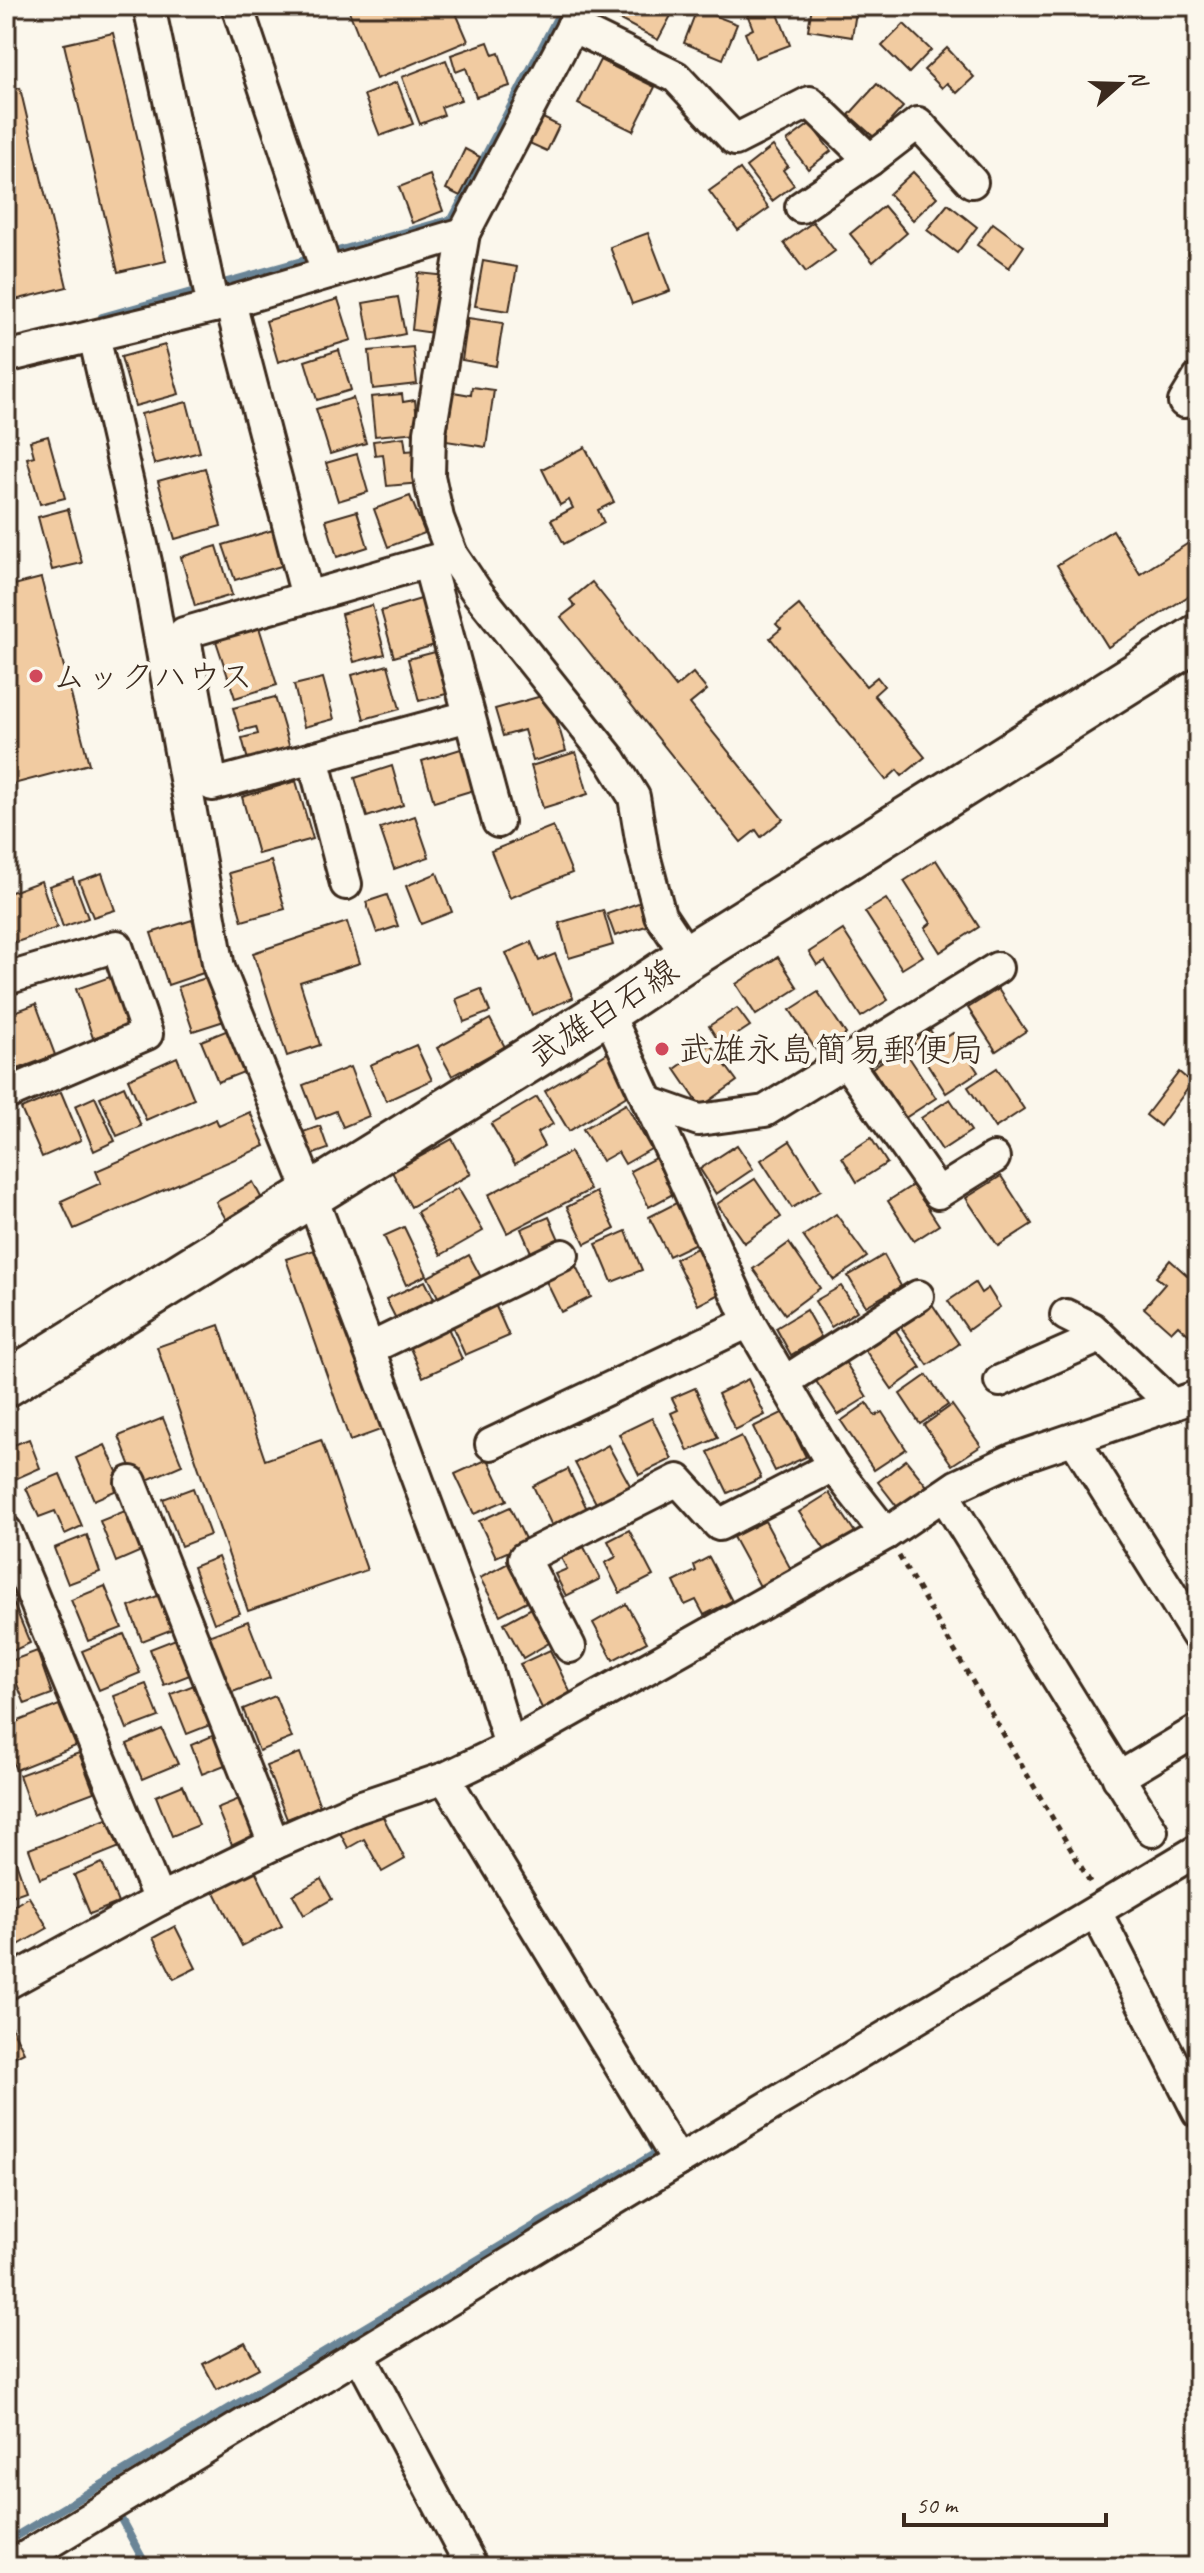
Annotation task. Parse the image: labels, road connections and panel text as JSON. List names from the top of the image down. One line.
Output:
{"streets":{"main road":["武雄白石線"]},"places":["ムックハウス","武雄永島簡易郵便局"],"scale_bar":"50 m","north":"right"}
